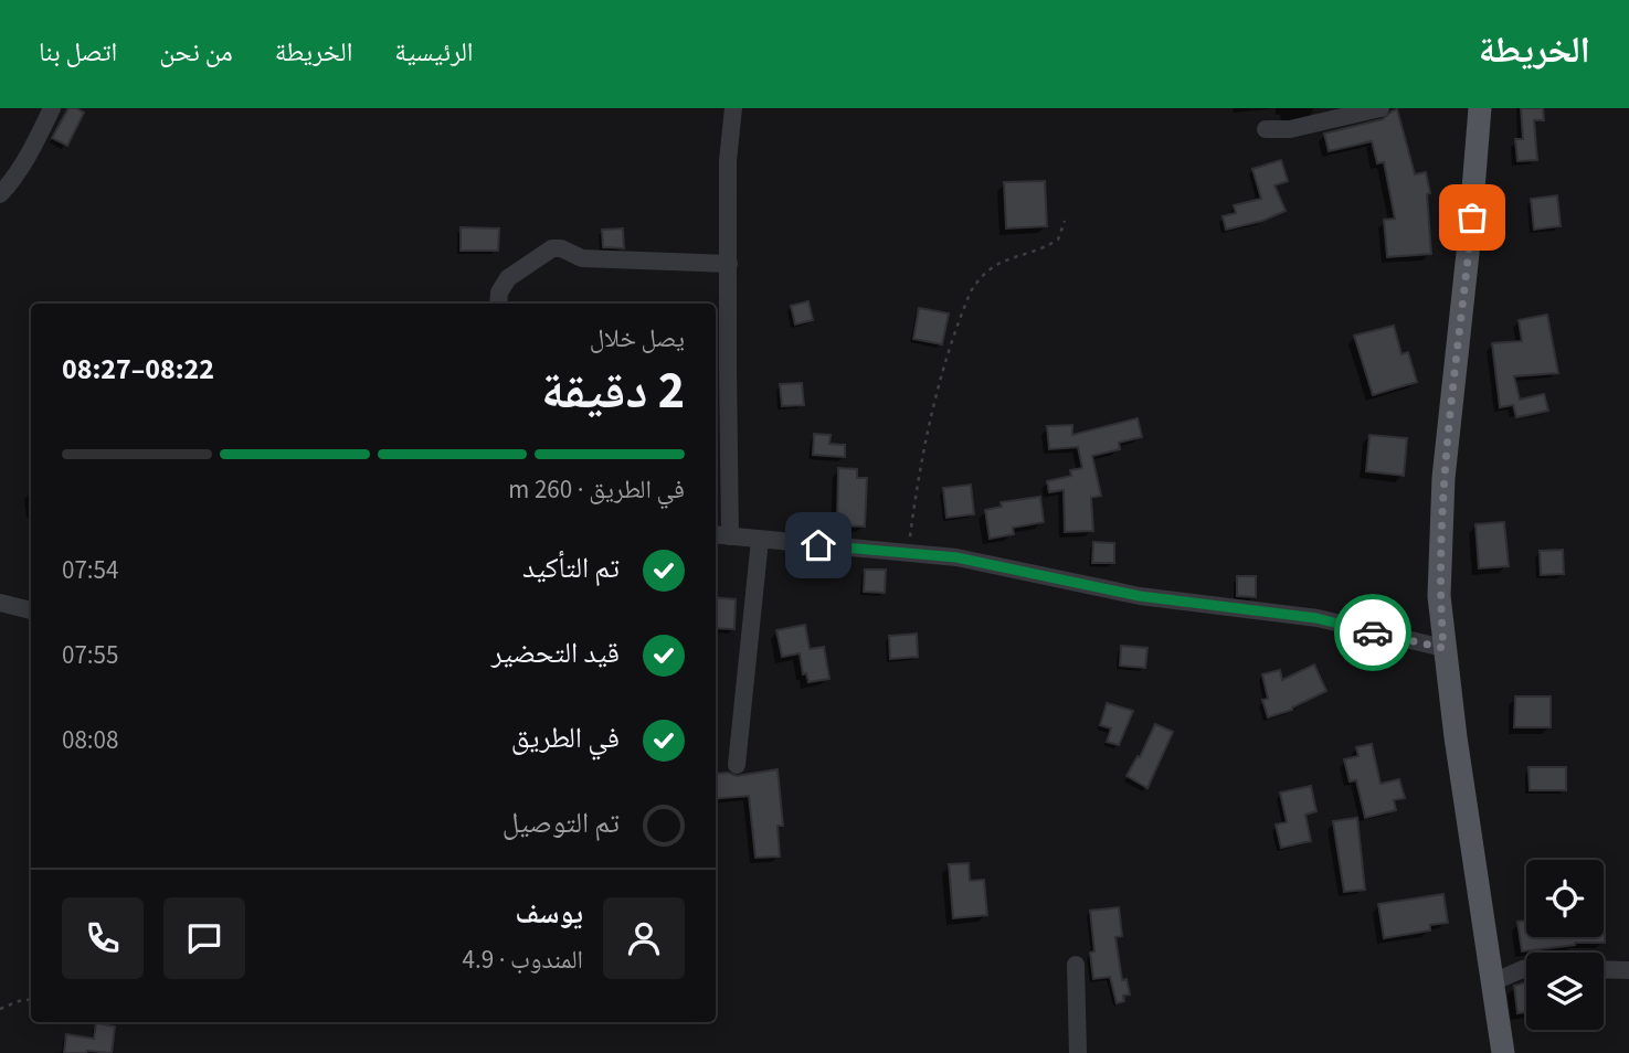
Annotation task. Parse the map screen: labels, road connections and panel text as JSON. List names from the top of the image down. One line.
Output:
{"page":{"header":"الخريطة","nav":["الرئيسية","الخريطة","من نحن","اتصل بنا"],"heading":["2 دقيقة","يصل خلال","08:22–08:27"],"panel":["يوسف","المندوب · 4.9"],"bar":"في الطريق · 260 m","list":[["تم التأكيد","07:54"],["قيد التحضير","07:55"],["في الطريق","08:08"],"تم التوصيل"]}}
